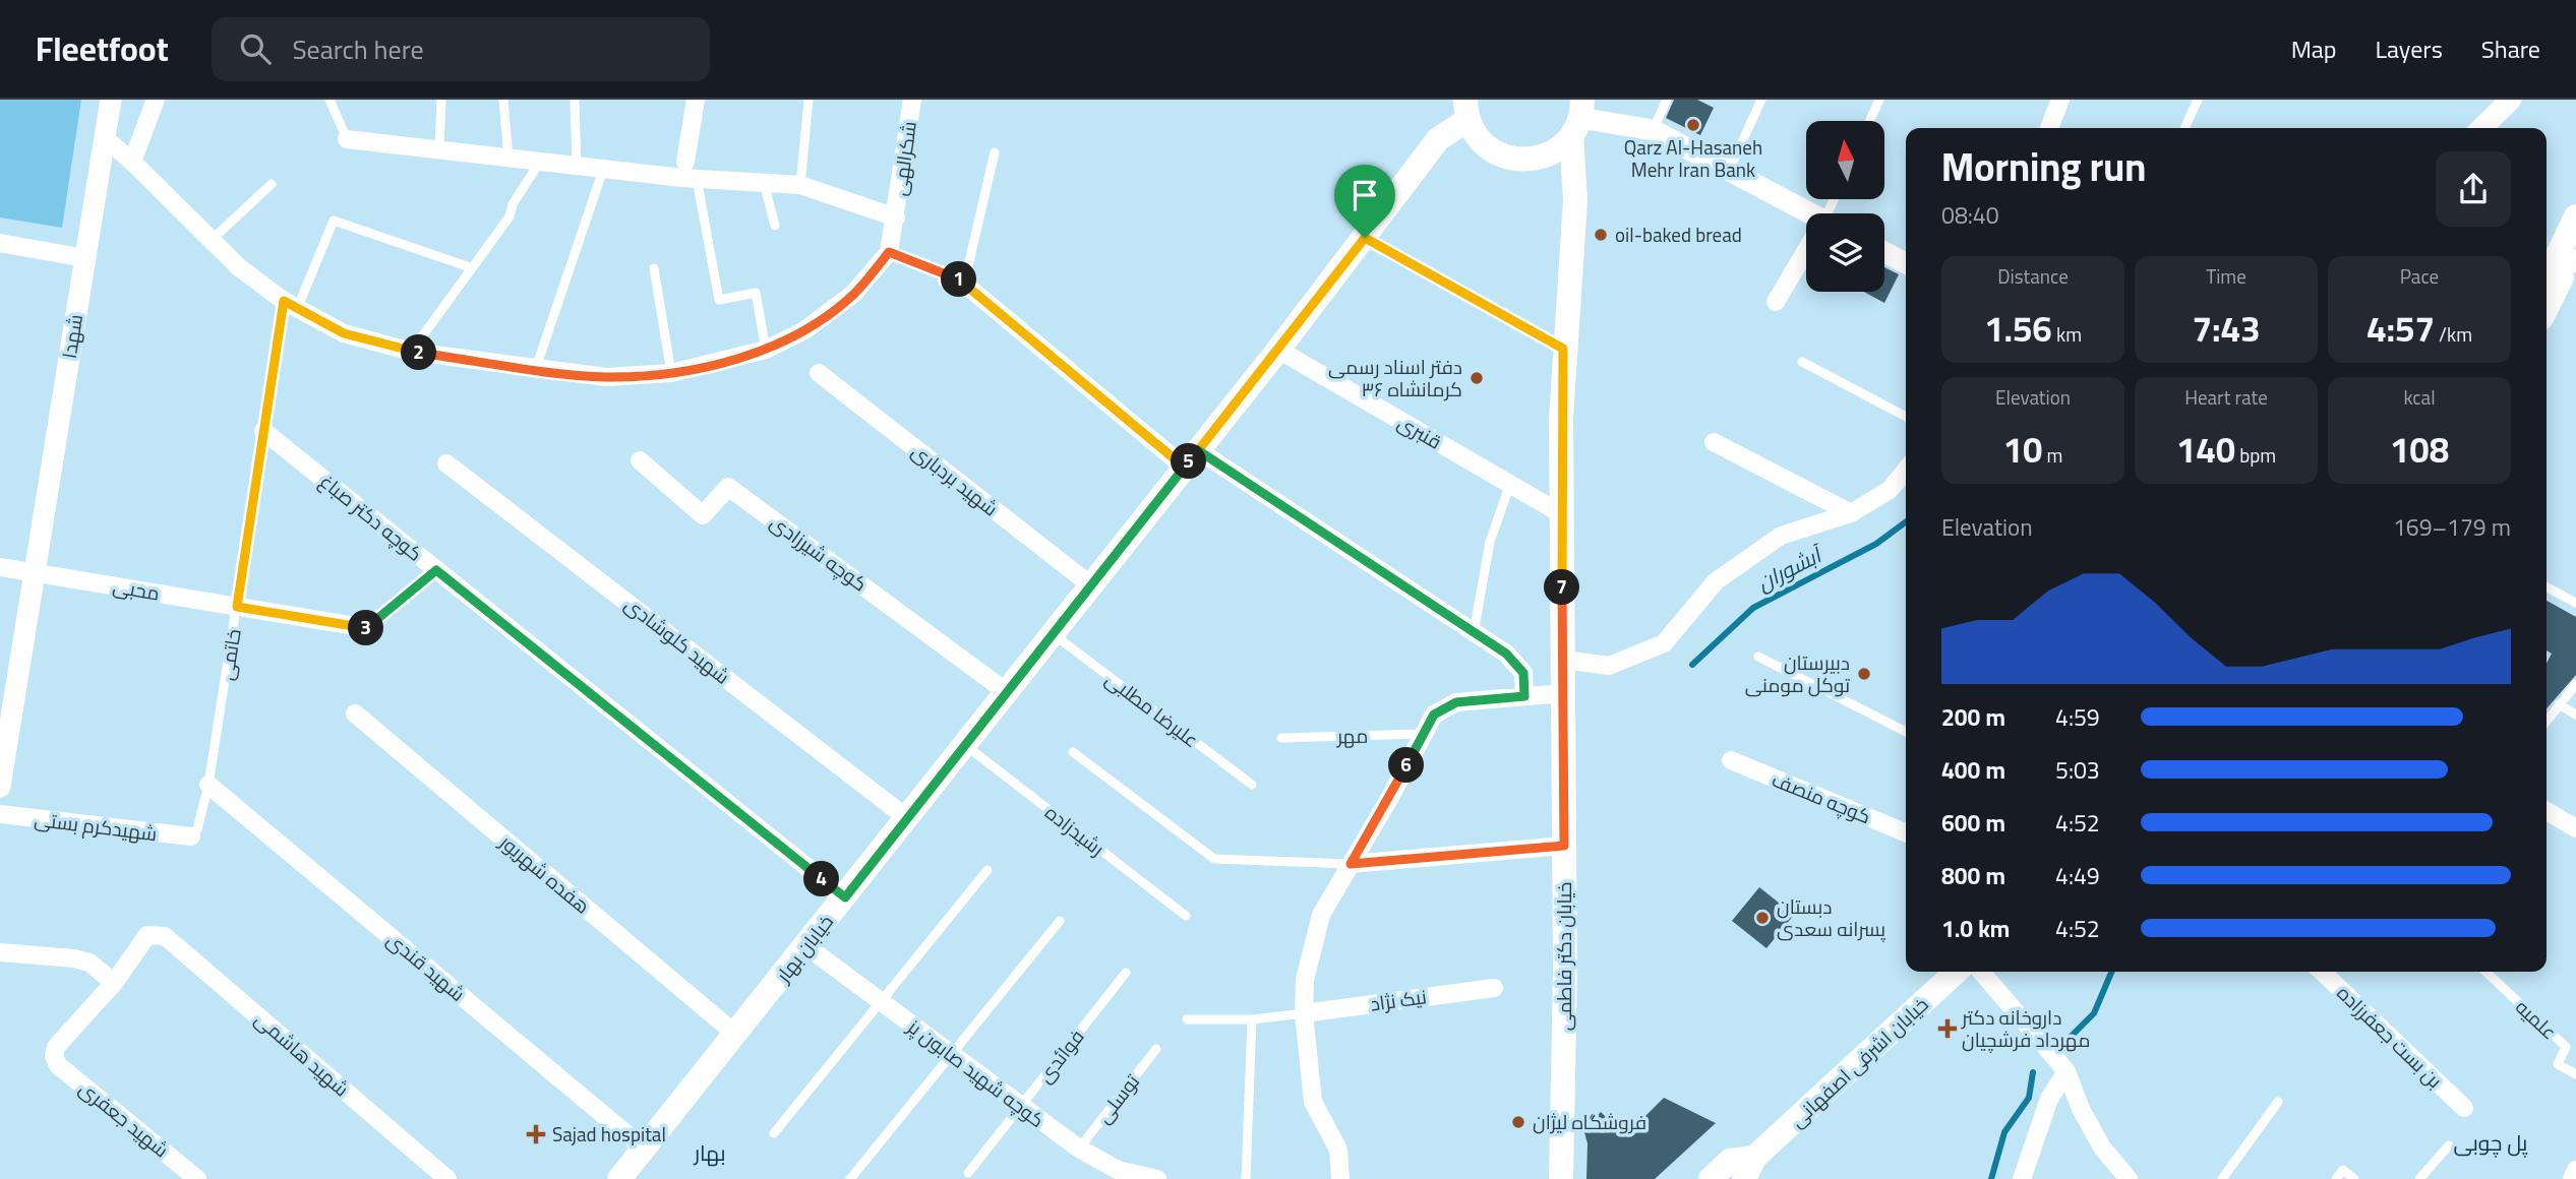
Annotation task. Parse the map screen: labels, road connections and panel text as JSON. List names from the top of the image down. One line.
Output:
{"streets":{"main road":["خیابان بهار","خیابان دکتر فاطمی","خیابان اشرفی اصفهانی"],"street":["شکرالهی","شهدا","قنبری","شهید بردباری","کوچه دکتر صباغ","کوچه شیرزادی","محبی","شهید کلوشادی","کوچه منصف","شهیدکرم بستی","هفده شهریور","شهید قندی","نیک نژاد","بن بست جعفرزاده","شهید هاشمی","کوچه شهید صابون پز","شهید جعفری"],"lane":["خاتمی","علیرضا مطلبی","مهر","رشیدزاده","علمیه","فوائدی","توسلی"]},"crossings":[["شهدا","محبی"],["قنبری","خیابان بهار"],["قنبری","خیابان دکتر فاطمی"],["شهید بردباری","خیابان بهار"],["کوچه دکتر صباغ","خاتمی"],["کوچه دکتر صباغ","خیابان بهار"],["کوچه شیرزادی","خیابان بهار"],["محبی","خاتمی"],["شهید کلوشادی","خیابان بهار"],["خاتمی","شهیدکرم بستی"],["خاتمی","شهید قندی"],["علیرضا مطلبی","خیابان بهار"],["رشیدزاده","خیابان بهار"],["هفده شهریور","خیابان بهار"],["خیابان بهار","شهید قندی"],["خیابان بهار","کوچه شهید صابون پز"],["شهید هاشمی","شهید جعفری"],["فوائدی","کوچه شهید صابون پز"],["کوچه شهید صابون پز","توسلی"]],"districts":["پل چوبی","بهار"],"water":["آبشوران"],"places":{"other":["Qarz Al-Hasaneh Mehr Iran Bank","oil-baked bread","دفتر اسناد رسمی ۳۶ کرمانشاه","دبیرستان توکل مومنی","دبستان پسرانه سعدی","فروشگاه لیژان"],"health":["داروخانه دکتر مهرداد فرشچیان","Sajad hospital"]},"north":"top","page":{"header":"Fleetfoot","search":"Search here","nav":["Map","Layers","Share"],"heading":["Morning run","08:40"],"stats":[["Distance","1.56 km"],["Time","7:43"],["Pace","4:57 /km"],["Elevation","10 m"],["Heart rate","140 bpm"],["kcal","108"]],"pins":["1","2","5","7","3","6","4"],"chart":["Elevation","169–179 m"],"list":[{"name":"200 m","note":"4:59"},{"name":"400 m","note":"5:03"},{"name":"600 m","note":"4:52"},{"name":"800 m","note":"4:49"},{"name":"1.0 km","note":"4:52"}]}}
